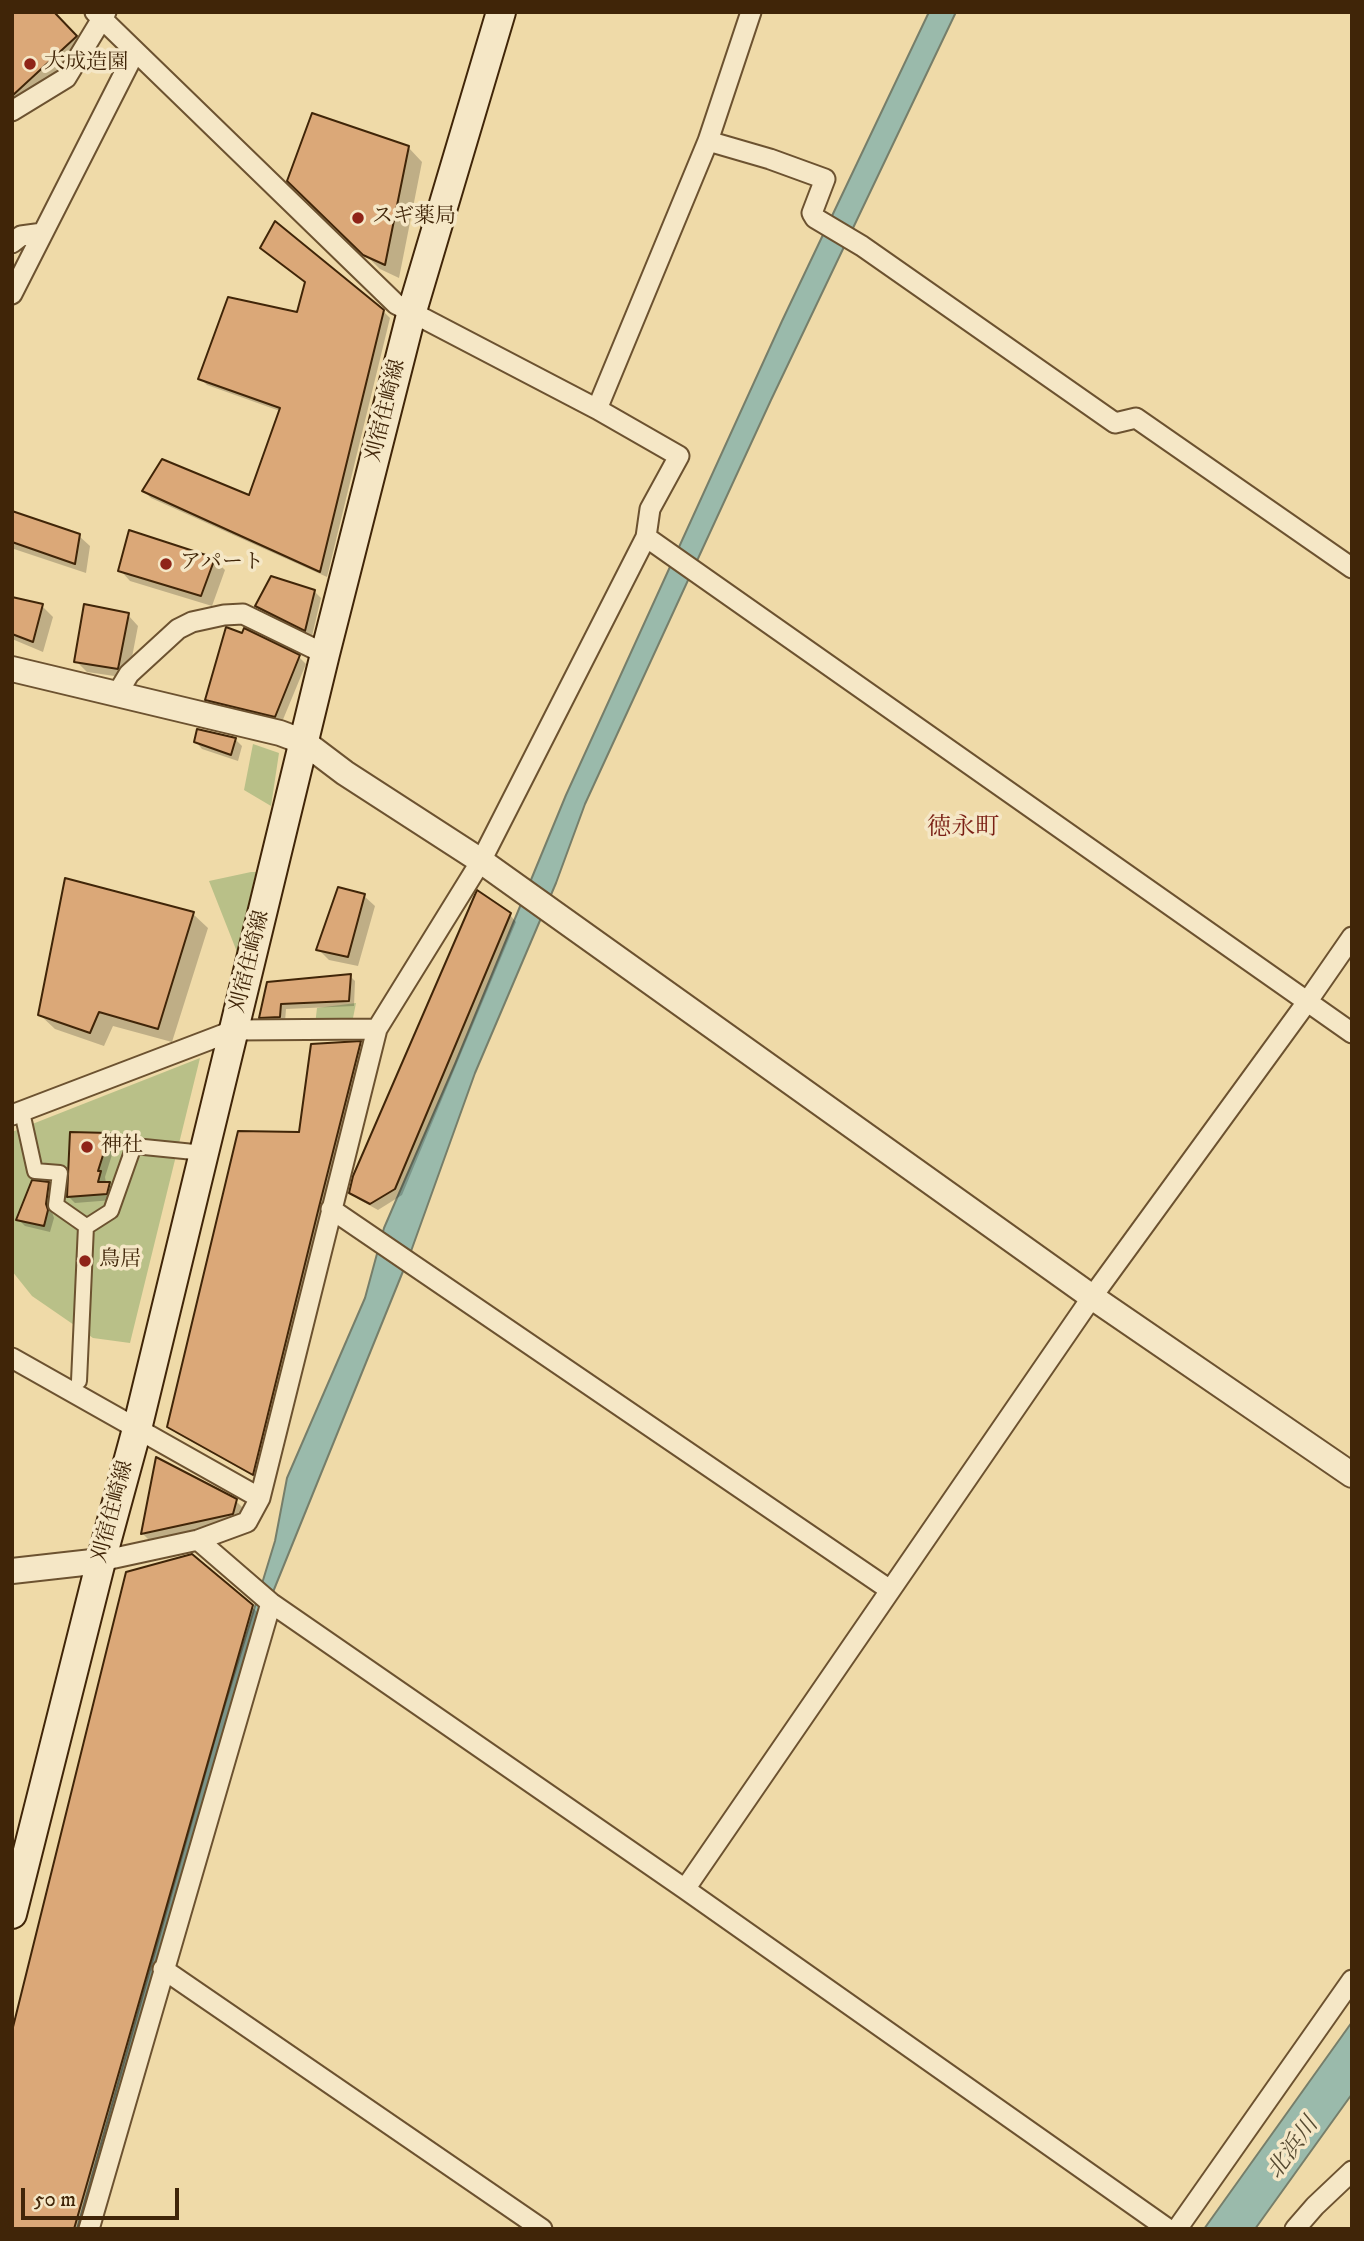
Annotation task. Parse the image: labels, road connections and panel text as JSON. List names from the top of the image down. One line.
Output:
{"streets":{"main road":["刈宿住崎線"]},"districts":["徳永町"],"water":["北浜川"],"places":["大成造園","スギ薬局","アパート","神社","鳥居"],"scale_bar":"50 m"}
